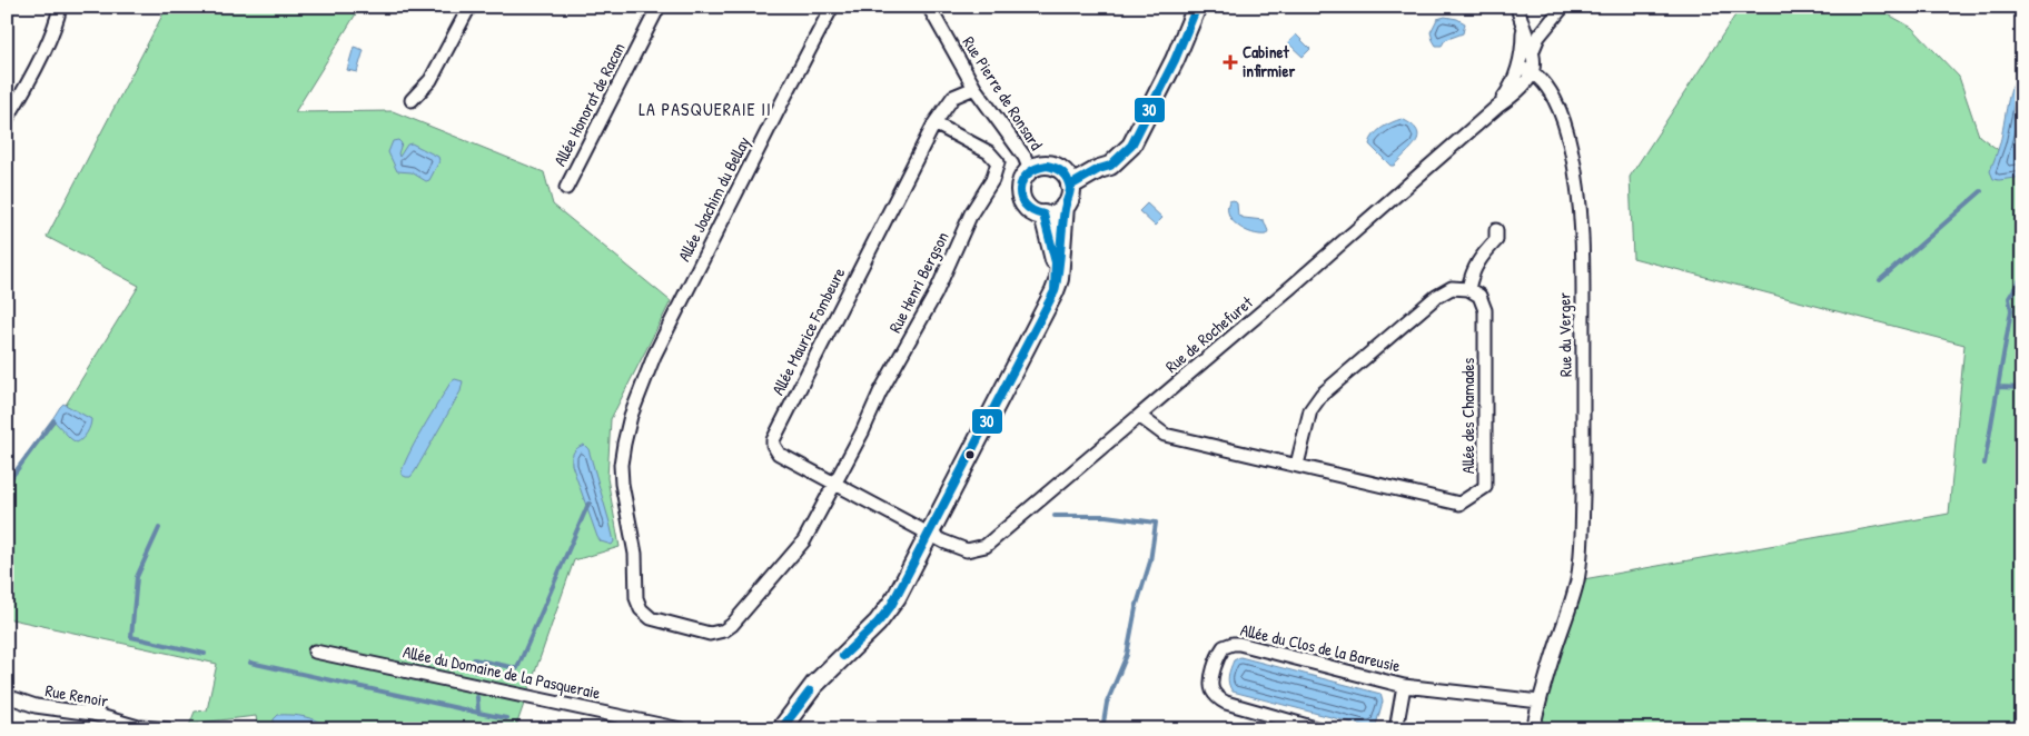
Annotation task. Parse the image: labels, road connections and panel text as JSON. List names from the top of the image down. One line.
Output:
{"streets":{"street":["Rue Pierre de Ronsard","Allée Honorat de Racan","Allée Joachim du Bellay","Rue Henri Bergson","Allée Maurice Fombeure","Rue de Rochefuret","Rue du Verger","Allée des Chamades","Allée du Clos de la Bareusie","Allée du Domaine de la Pasqueraie","Rue Renoir"]},"crossings":[["Rue Pierre de Ronsard","Allée Maurice Fombeure"],["Allée Joachim du Bellay","Rue Henri Bergson"],["Allée Joachim du Bellay","Allée Maurice Fombeure"],["Rue Henri Bergson","Allée Maurice Fombeure"],["Allée Maurice Fombeure","Rue de Rochefuret"],["Rue de Rochefuret","Rue du Verger"],["Rue de Rochefuret","Allée des Chamades"],["Rue du Verger","Allée du Clos de la Bareusie"]],"districts":["LA PASQUERAIE II"],"places":{"health":["Cabinet infirmier"]},"lines":["transit line 30"]}
